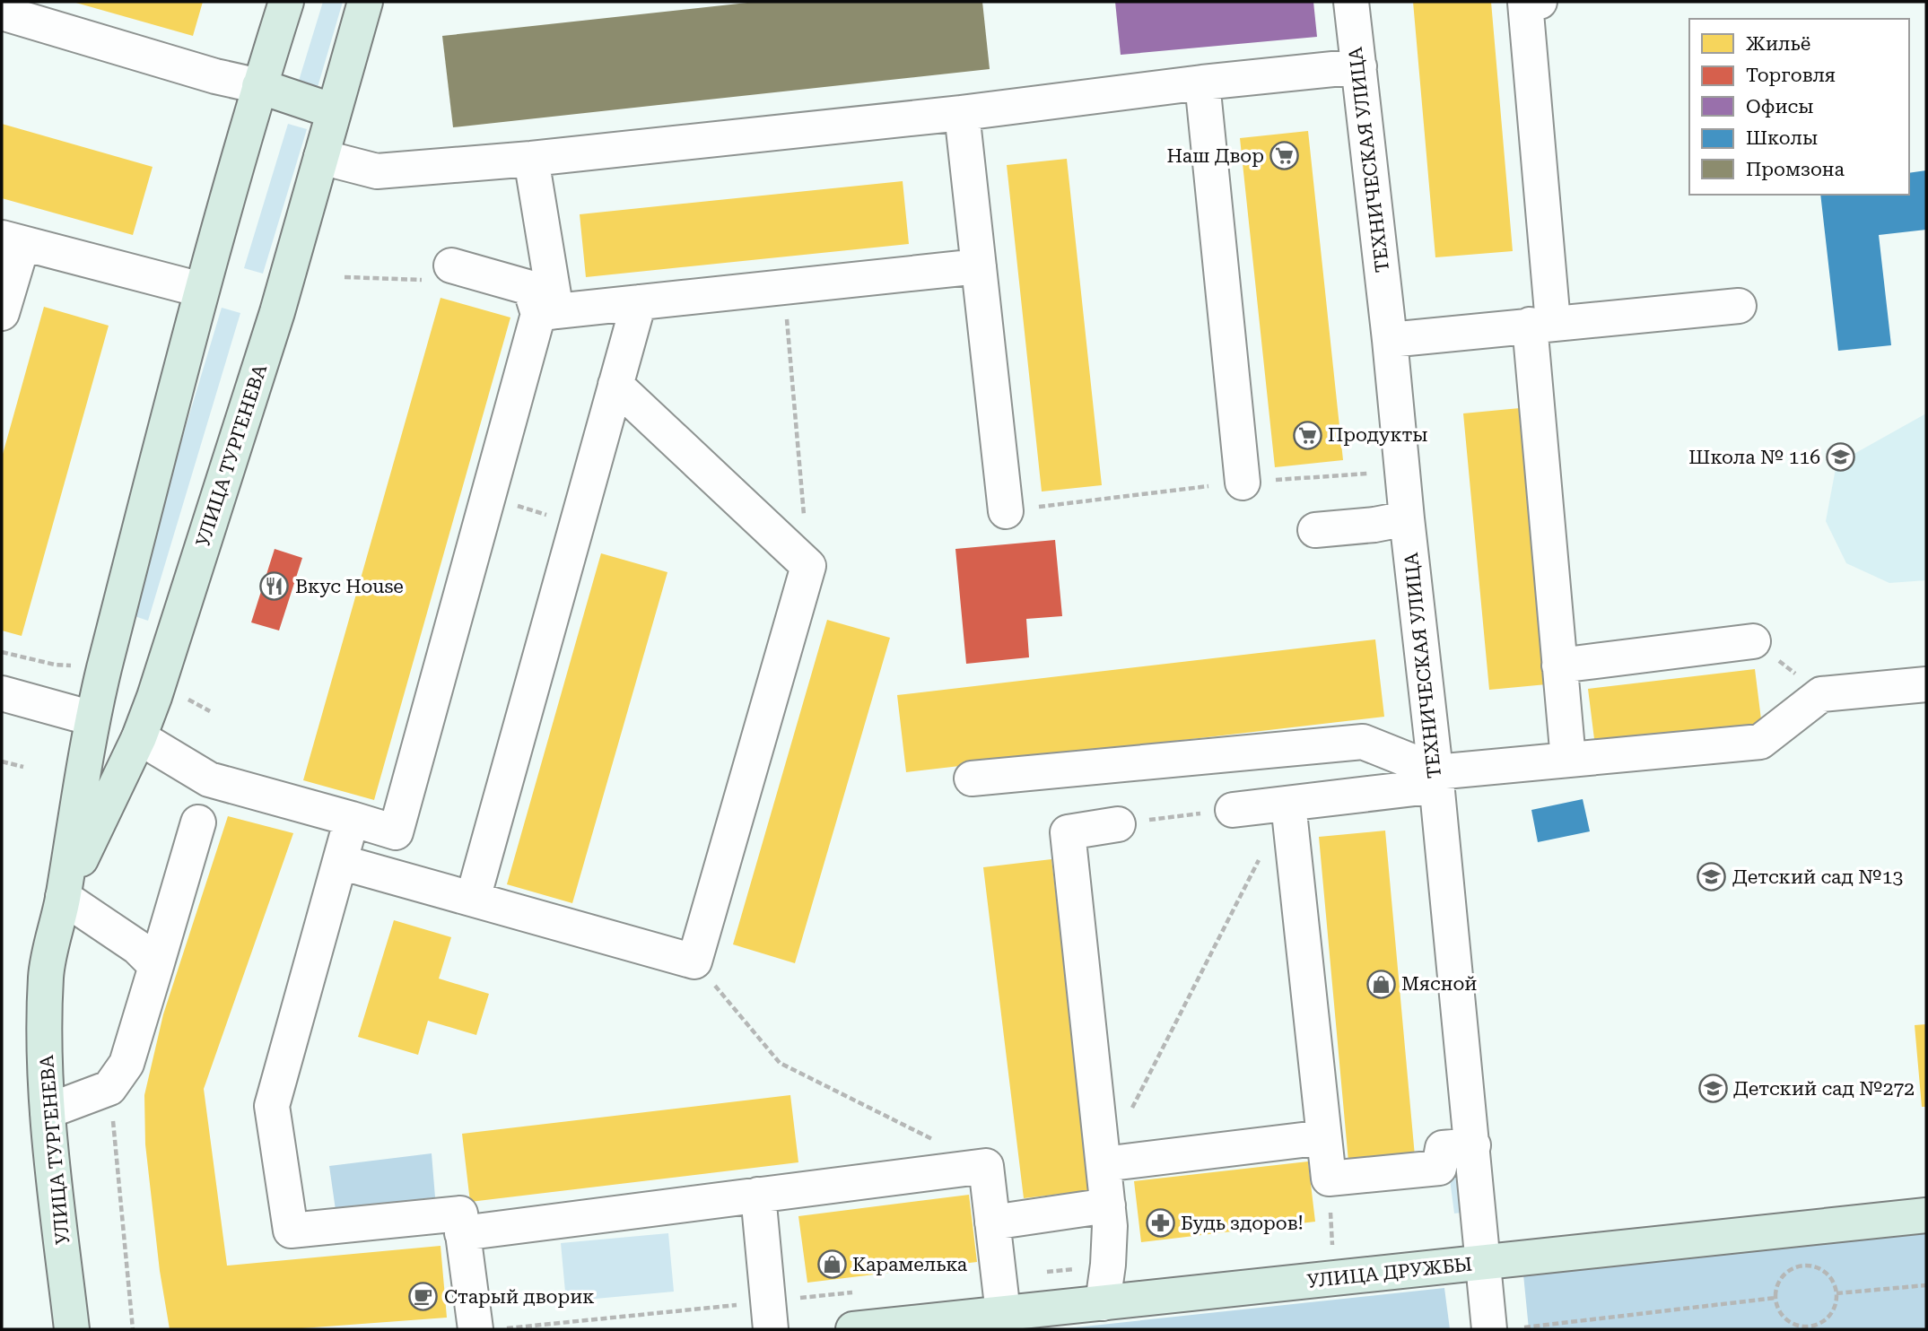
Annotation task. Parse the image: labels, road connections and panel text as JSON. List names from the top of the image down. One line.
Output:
{"streets":{"main road":["УЛИЦА ТУРГЕНЕВА","УЛИЦА ДРУЖБЫ"],"street":["ТЕХНИЧЕСКАЯ УЛИЦА"]},"crossings":[["ТЕХНИЧЕСКАЯ УЛИЦА","УЛИЦА ДРУЖБЫ"]],"places":{"supermarket":["Наш Двор","Продукты"],"school or university":["Школа № 116","Детский сад №13","Детский сад №272"],"restaurant":["Вкус House"],"shop":["Мясной","Карамелька"],"pharmacy":["Будь здоров!"],"cafe":["Старый дворик"]},"legend":["Жильё","Торговля","Офисы","Школы","Промзона"]}
